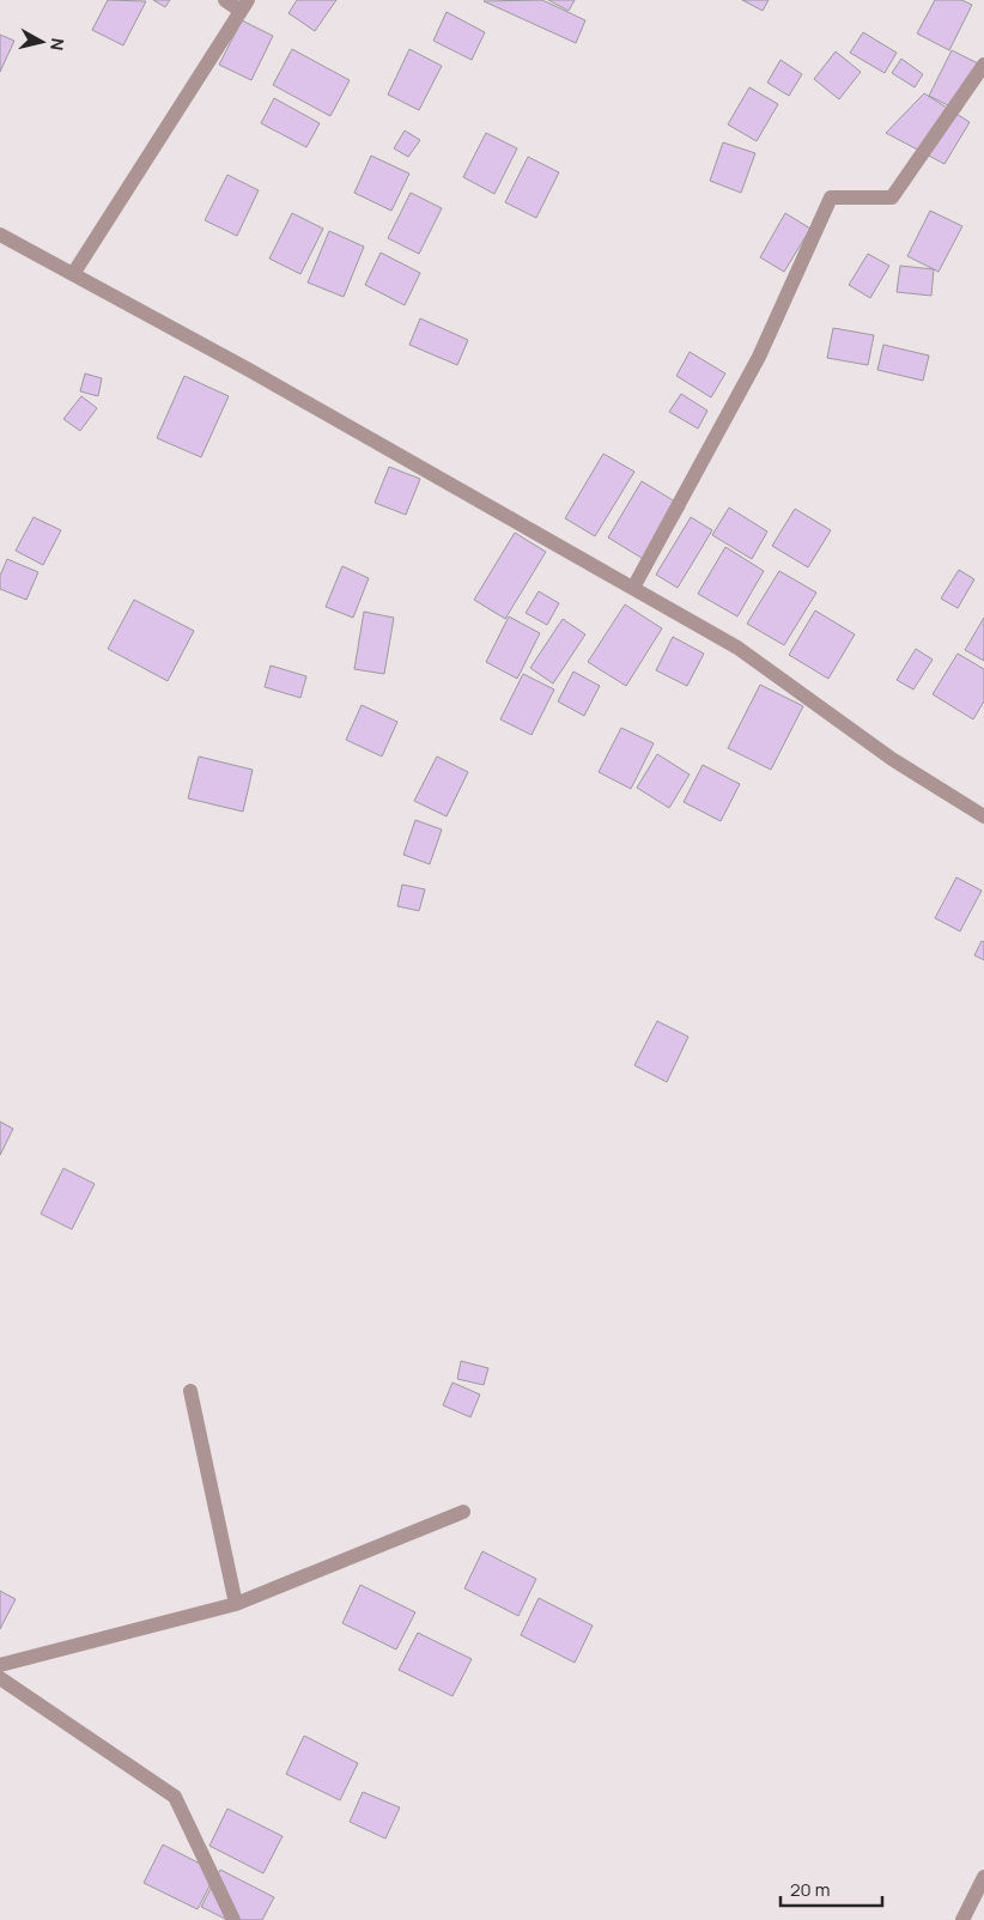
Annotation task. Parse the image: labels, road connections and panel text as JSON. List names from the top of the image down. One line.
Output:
{"scale_bar":"20 m","north":"right"}
